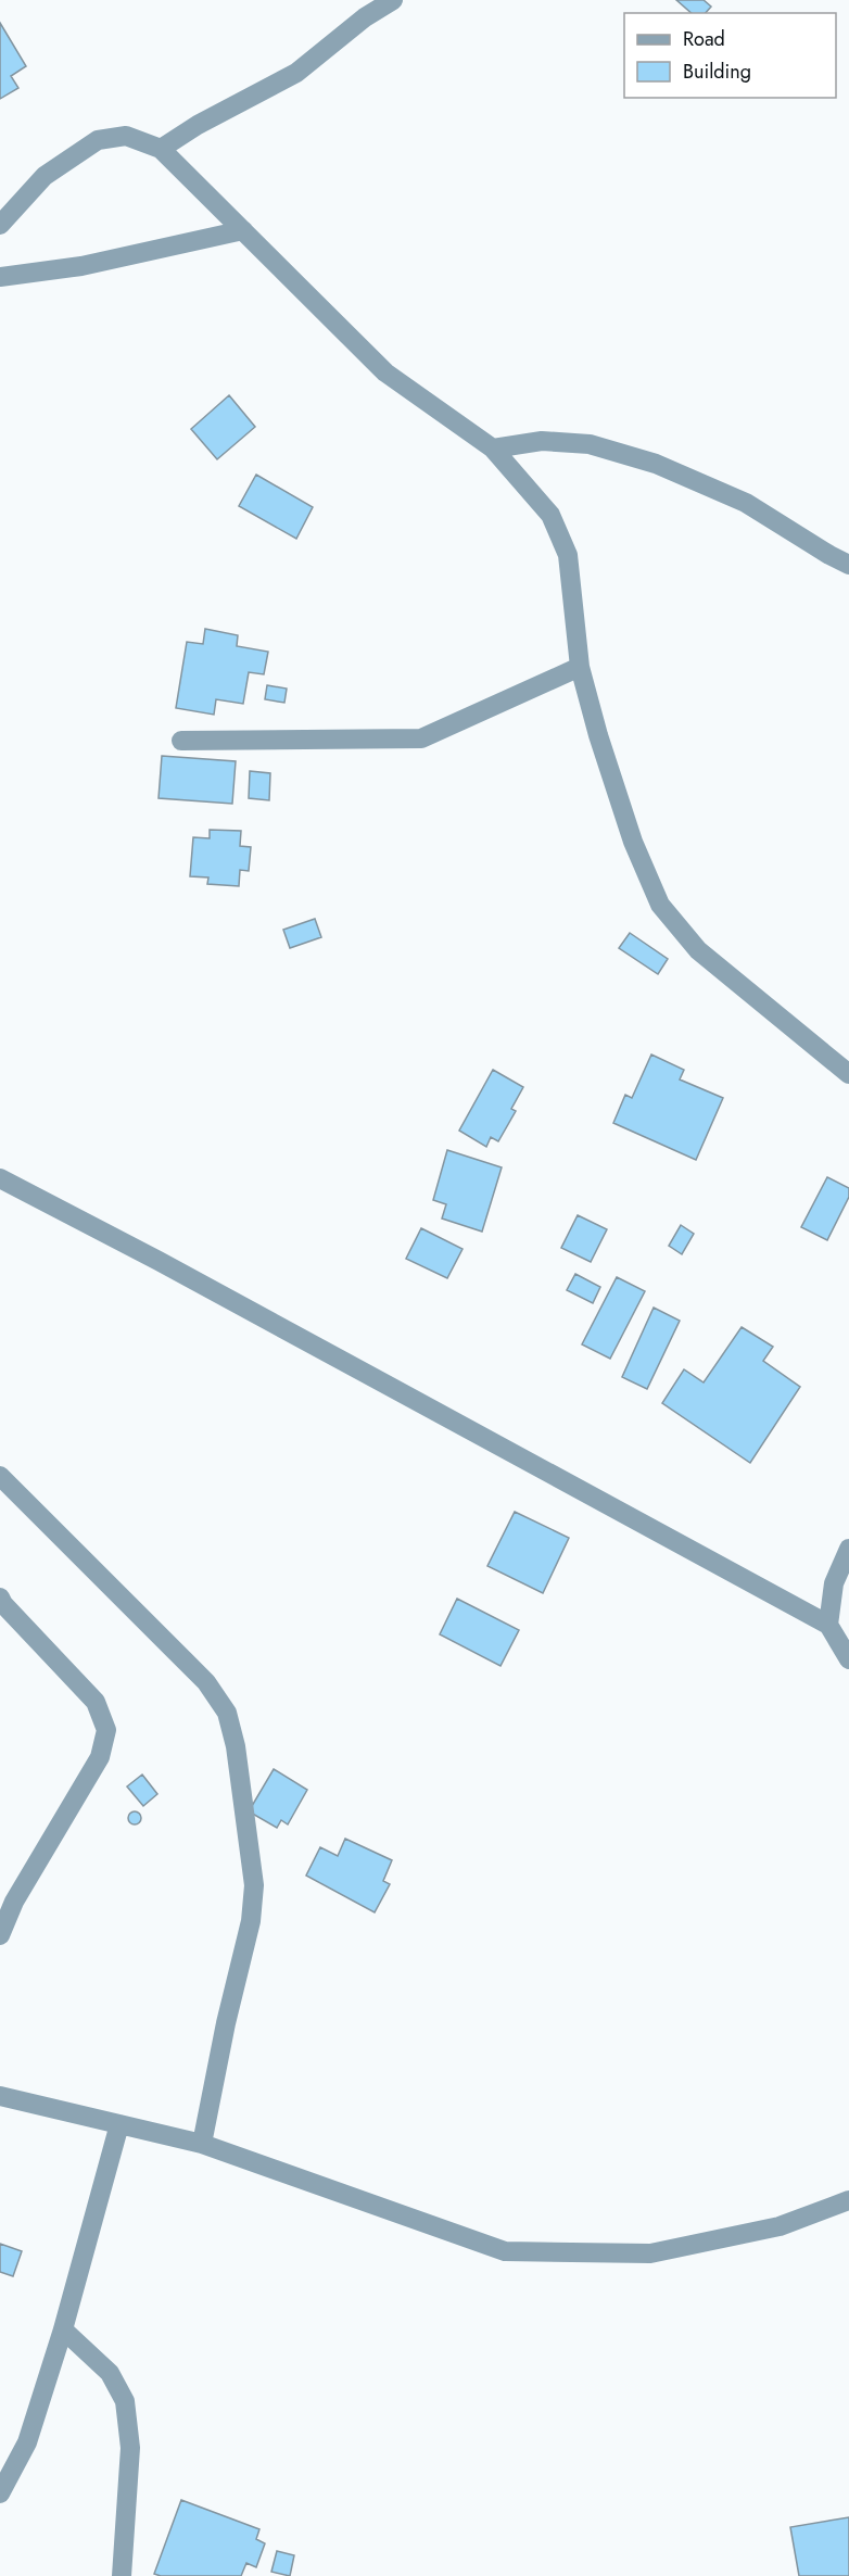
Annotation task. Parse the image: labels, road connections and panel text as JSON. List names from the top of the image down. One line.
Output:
{"legend":["Road","Building"]}
